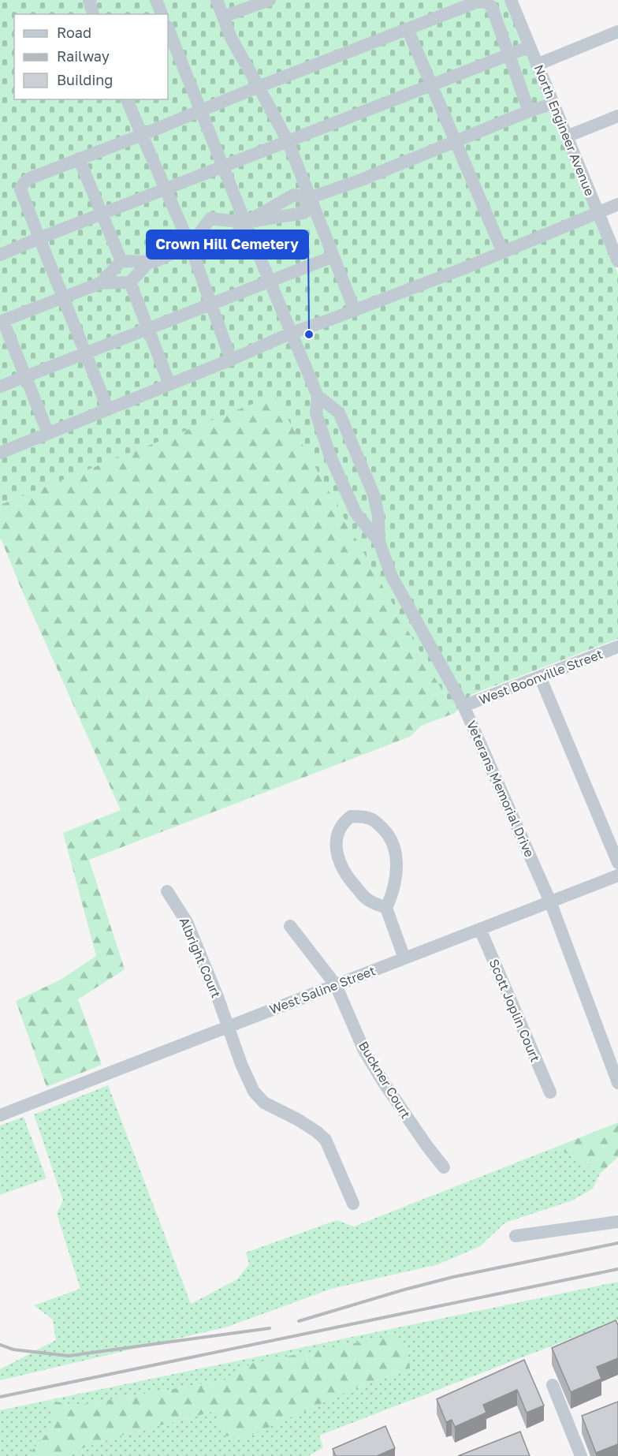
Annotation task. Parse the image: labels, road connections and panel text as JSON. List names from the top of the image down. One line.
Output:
{"streets":{"street":["North Engineer Avenue","West Boonville Street","Veterans Memorial Drive","Albright Court","West Saline Street","Scott Joplin Court","Buckner Court"]},"crossings":[["West Boonville Street","Veterans Memorial Drive"],["Veterans Memorial Drive","West Saline Street"],["Albright Court","West Saline Street"],["West Saline Street","Scott Joplin Court"],["West Saline Street","Buckner Court"]],"places":["Crown Hill Cemetery"],"legend":["Road","Railway","Building"]}
